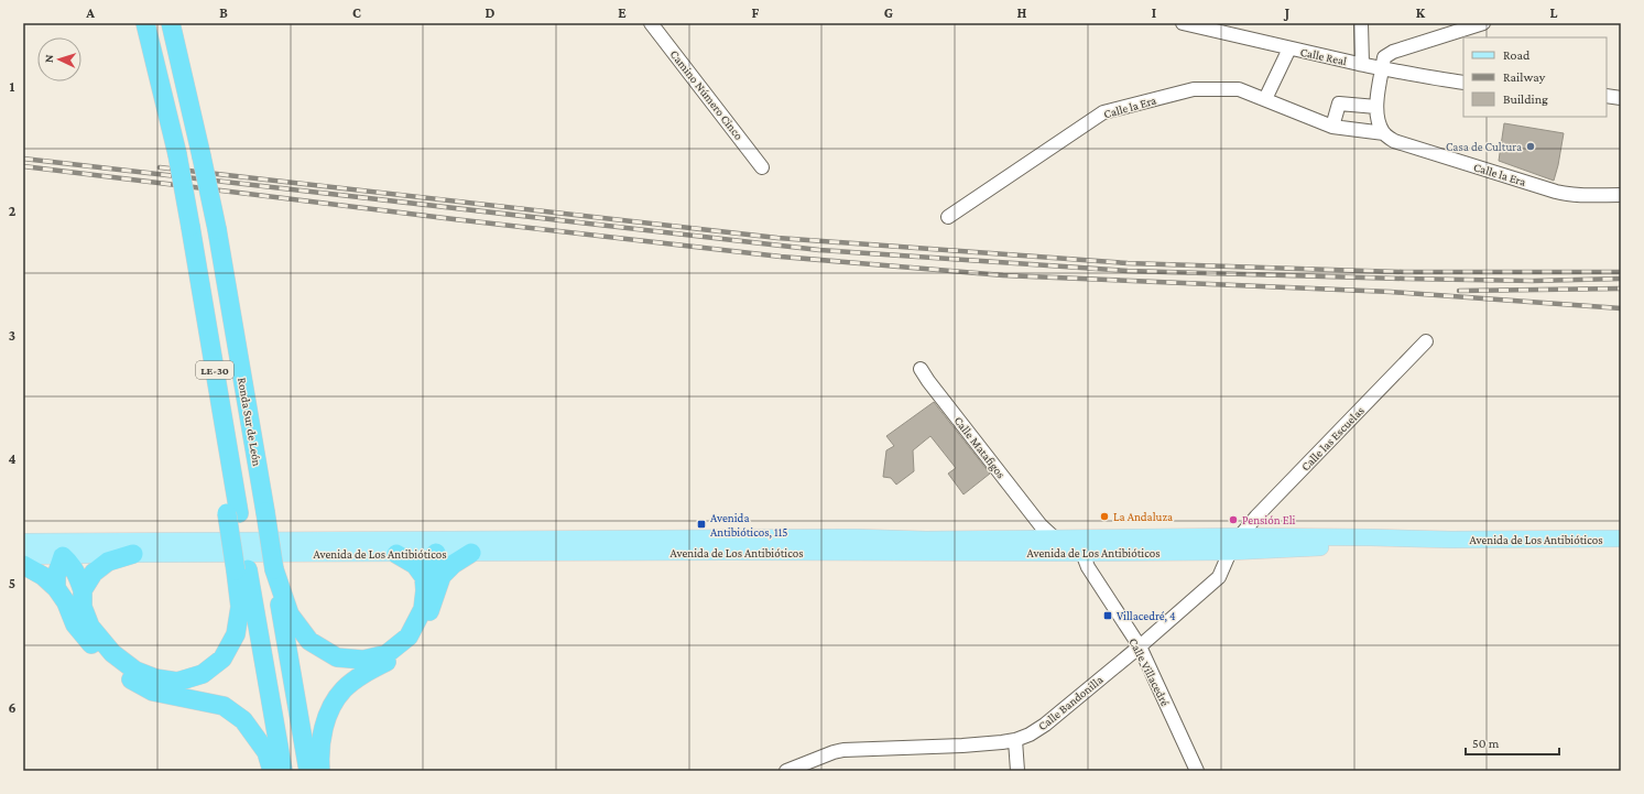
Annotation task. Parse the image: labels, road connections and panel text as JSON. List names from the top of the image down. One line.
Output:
{"streets":{"highway":["LE-30","Ronda Sur de León"],"main road":["Avenida de Los Antibióticos"],"street":["Calle Real","Camino Número Cinco","Calle la Era","Calle las Escuelas","Calle Matafigos","Calle Villacedré","Calle Bandonilla"]},"crossings":[["Calle las Escuelas","Avenida de Los Antibióticos"],["Calle Matafigos","Avenida de Los Antibióticos"],["Avenida de Los Antibióticos","Calle Villacedré"],["Avenida de Los Antibióticos","Calle Bandonilla"],["Calle Villacedré","Calle Bandonilla"]],"places":{"other":["Casa de Cultura","La Andaluza","Pensión Eli"],"transit":["Avenida Antibióticos, 115","Villacedré, 4"]},"legend":["Road","Railway","Building"],"scale_bar":"50 m","north":"left","grid":{"columns":["A","B","C","D","E","F","G","H","I","J","K","L"],"rows":["1","2","3","4","5","6"]}}
